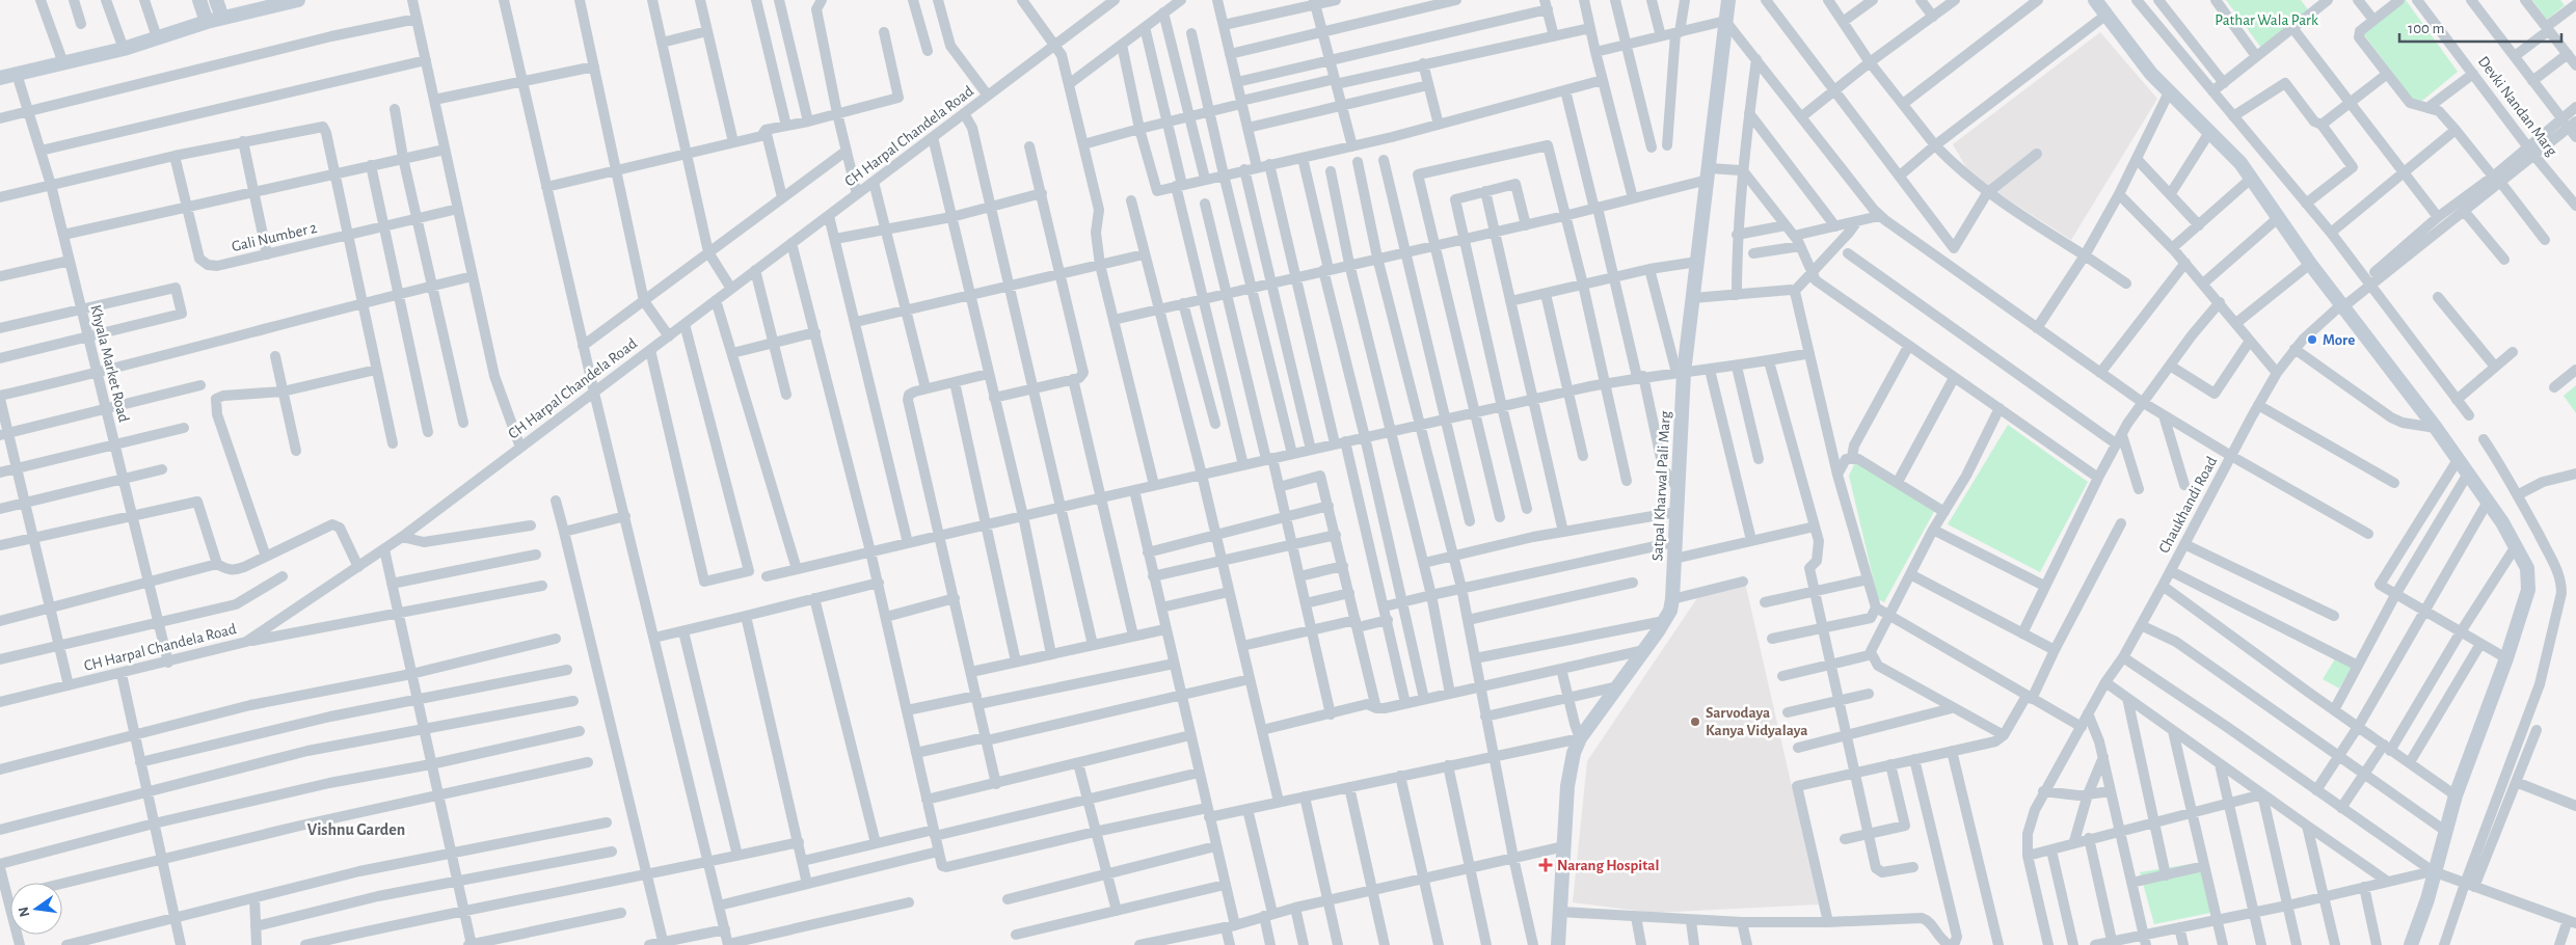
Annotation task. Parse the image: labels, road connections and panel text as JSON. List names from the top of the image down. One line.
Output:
{"streets":{"street":["Devki Nandan Marg","CH Harpal Chandela Road","Gali Number 2","Khyala Market Road","Satpal Kharwal Pali Marg","Chaukhandi Road"]},"crossings":[["CH Harpal Chandela Road","Khyala Market Road"]],"districts":["Vishnu Garden"],"parks":["Pathar Wala Park"],"places":{"other":["More","Sarvodaya Kanya Vidyalaya"],"health":["Narang Hospital"]},"scale_bar":"100 m","north":"left"}
